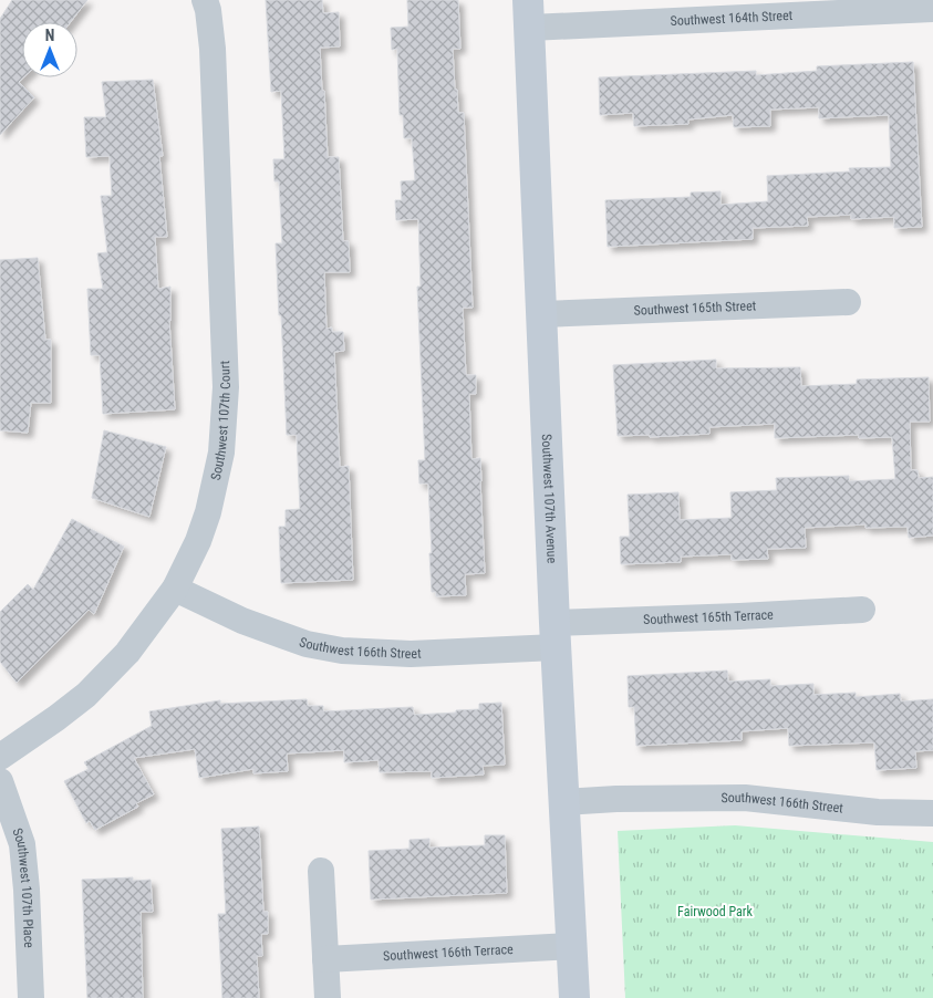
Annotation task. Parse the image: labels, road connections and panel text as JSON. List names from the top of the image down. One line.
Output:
{"streets":{"street":["Southwest 164th Street","Southwest 165th Street","Southwest 107th Court","Southwest 107th Avenue","Southwest 165th Terrace","Southwest 166th Street","Southwest 107th Place","Southwest 166th Terrace"]},"crossings":[["Southwest 164th Street","Southwest 107th Avenue"],["Southwest 165th Street","Southwest 107th Avenue"],["Southwest 107th Court","Southwest 166th Street"],["Southwest 107th Avenue","Southwest 165th Terrace"],["Southwest 107th Avenue","Southwest 166th Street"],["Southwest 107th Avenue","Southwest 166th Terrace"],["Southwest 165th Terrace","Southwest 166th Street"]],"parks":["Fairwood Park"],"north":"top"}
